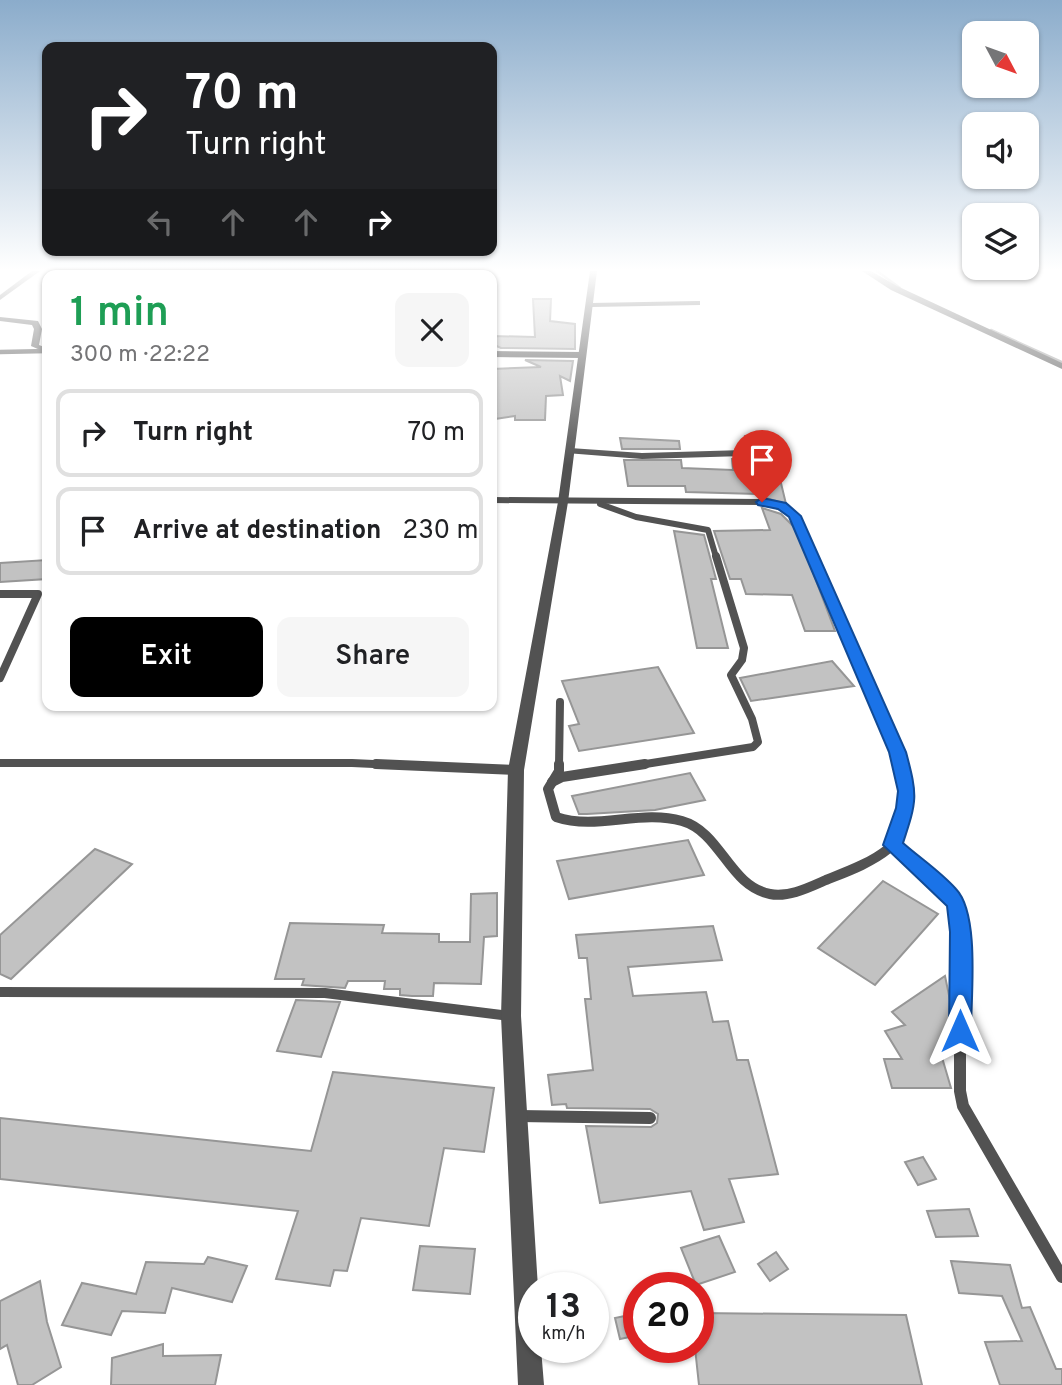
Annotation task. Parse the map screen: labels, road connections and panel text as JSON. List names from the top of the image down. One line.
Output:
{"north":"bottom right","page":{"turn":["70 m","Turn right"],"heading":["1 min","300 m · 22:22"],"list":[{"name":"Turn right","value":"70 m"},{"name":"Arrive at destination","value":"230 m"}],"buttons":["Exit","Share"],"speed":"13 km/h","limit":"20"}}
